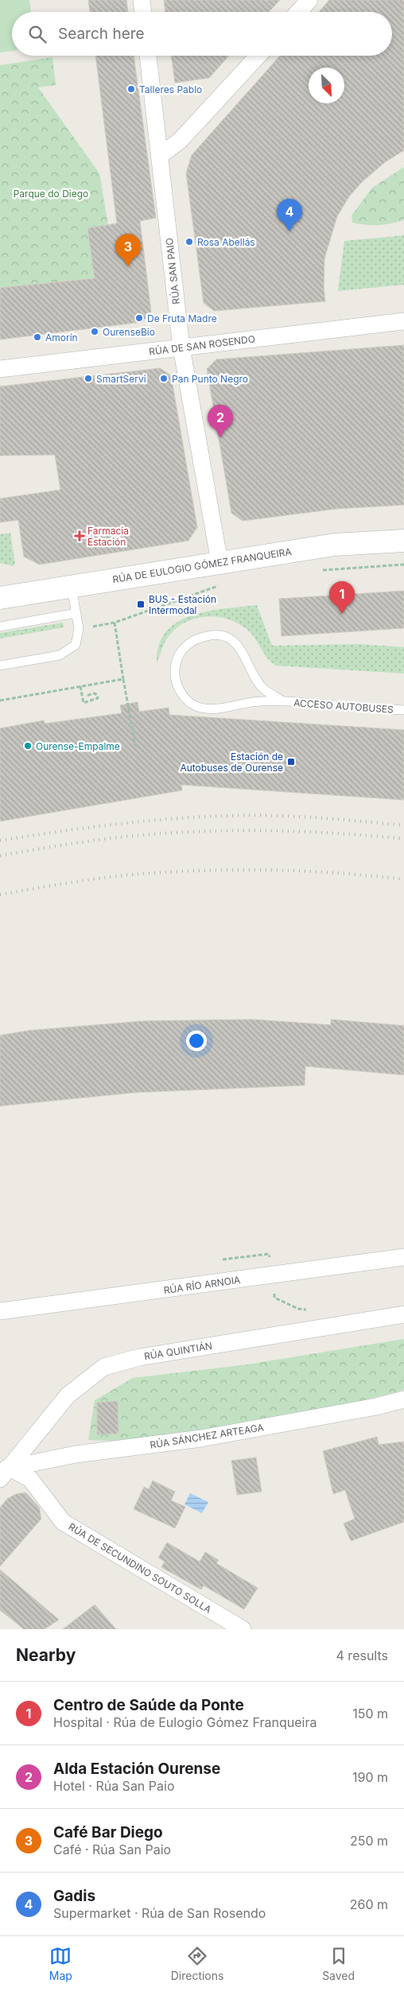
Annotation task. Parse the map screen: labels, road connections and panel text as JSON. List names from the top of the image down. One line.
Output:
{"streets":{"main road":["RÚA DE EULOGIO GÓMEZ FRANQUEIRA"],"street":["RÚA SAN PAIO","RÚA DE SAN ROSENDO","RÚA RÍO ARNOIA","RÚA QUINTIÁN","RÚA SÁNCHEZ ARTEAGA","RÚA DE SECUNDINO SOUTO SOLLA"],"lane":["ACCESO AUTOBUSES"]},"crossings":[["RÚA SAN PAIO","RÚA DE SAN ROSENDO"],["RÚA SAN PAIO","RÚA DE EULOGIO GÓMEZ FRANQUEIRA"],["RÚA QUINTIÁN","RÚA SÁNCHEZ ARTEAGA"],["RÚA QUINTIÁN","RÚA DE SECUNDINO SOUTO SOLLA"],["RÚA SÁNCHEZ ARTEAGA","RÚA DE SECUNDINO SOUTO SOLLA"]],"parks":["Parque do Diego"],"places":{"other":["Talleres Pablo","Rosa Abellás","De Fruta Madre","OurenseBio","Amorín","SmartServi","Pan Punto Negro","Ourense-Empalme"],"health":["Farmacia Estación"],"transit":["BUS - Estación Intermodal","Estación de Autobuses de Ourense"]},"north":"bottom right","page":{"search":"Search here","pins":["4","3","2","1"],"heading":["Nearby","4 results"],"list":[{"mark":"1","name":"Centro de Saúde da Ponte","note":"Hospital · Rúa de Eulogio Gómez Franqueira","value":"150 m"},{"mark":"2","name":"Alda Estación Ourense","note":"Hotel · Rúa San Paio","value":"190 m"},{"mark":"3","name":"Café Bar Diego","note":"Café · Rúa San Paio","value":"250 m"},{"mark":"4","name":"Gadis","note":"Supermarket · Rúa de San Rosendo","value":"260 m"}],"nav":["Map","Directions","Saved"]}}
